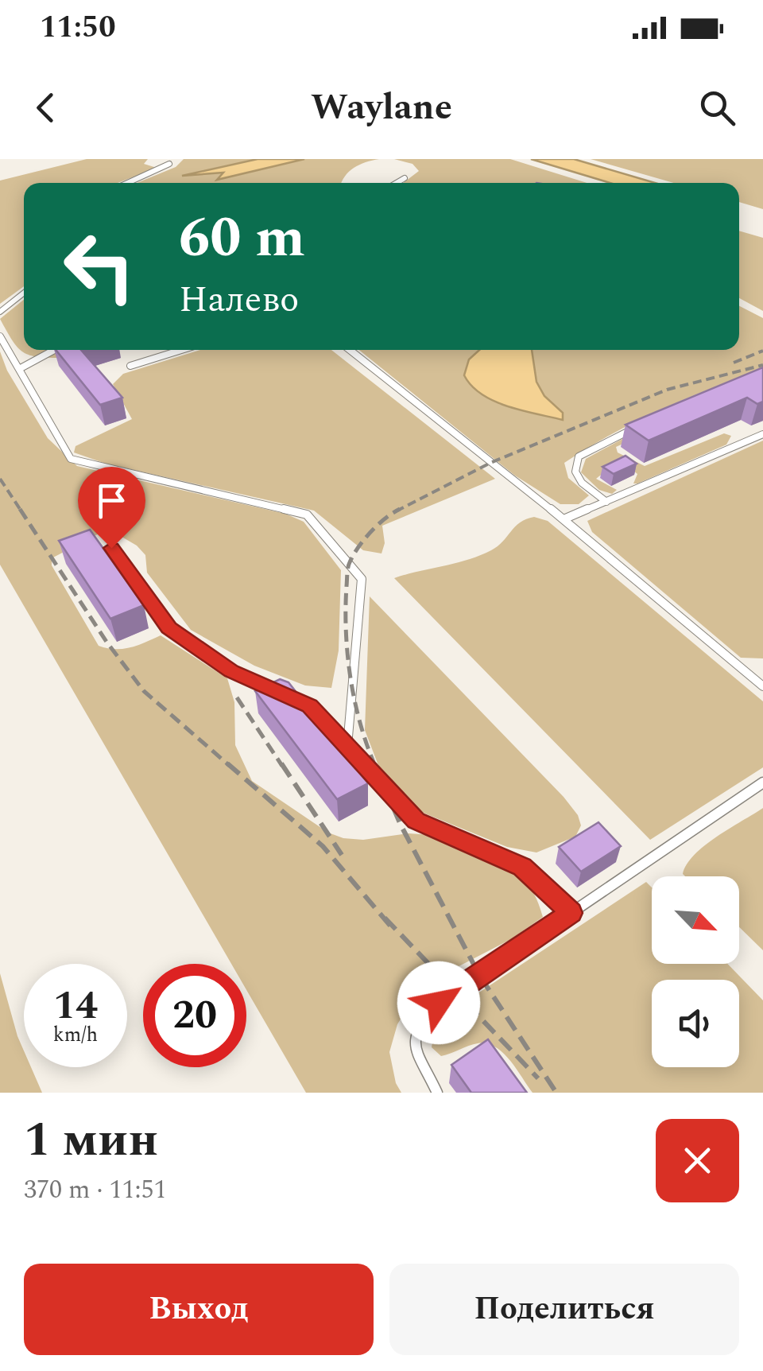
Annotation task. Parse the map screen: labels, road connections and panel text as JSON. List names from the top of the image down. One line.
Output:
{"north":"bottom right","page":{"status":"11:50","header":"Waylane","turn":["60 m","Налево"],"speed":"14 km/h","limit":"20","heading":["1 мин","370 m · 11:51"],"buttons":["Выход","Поделиться"]}}
